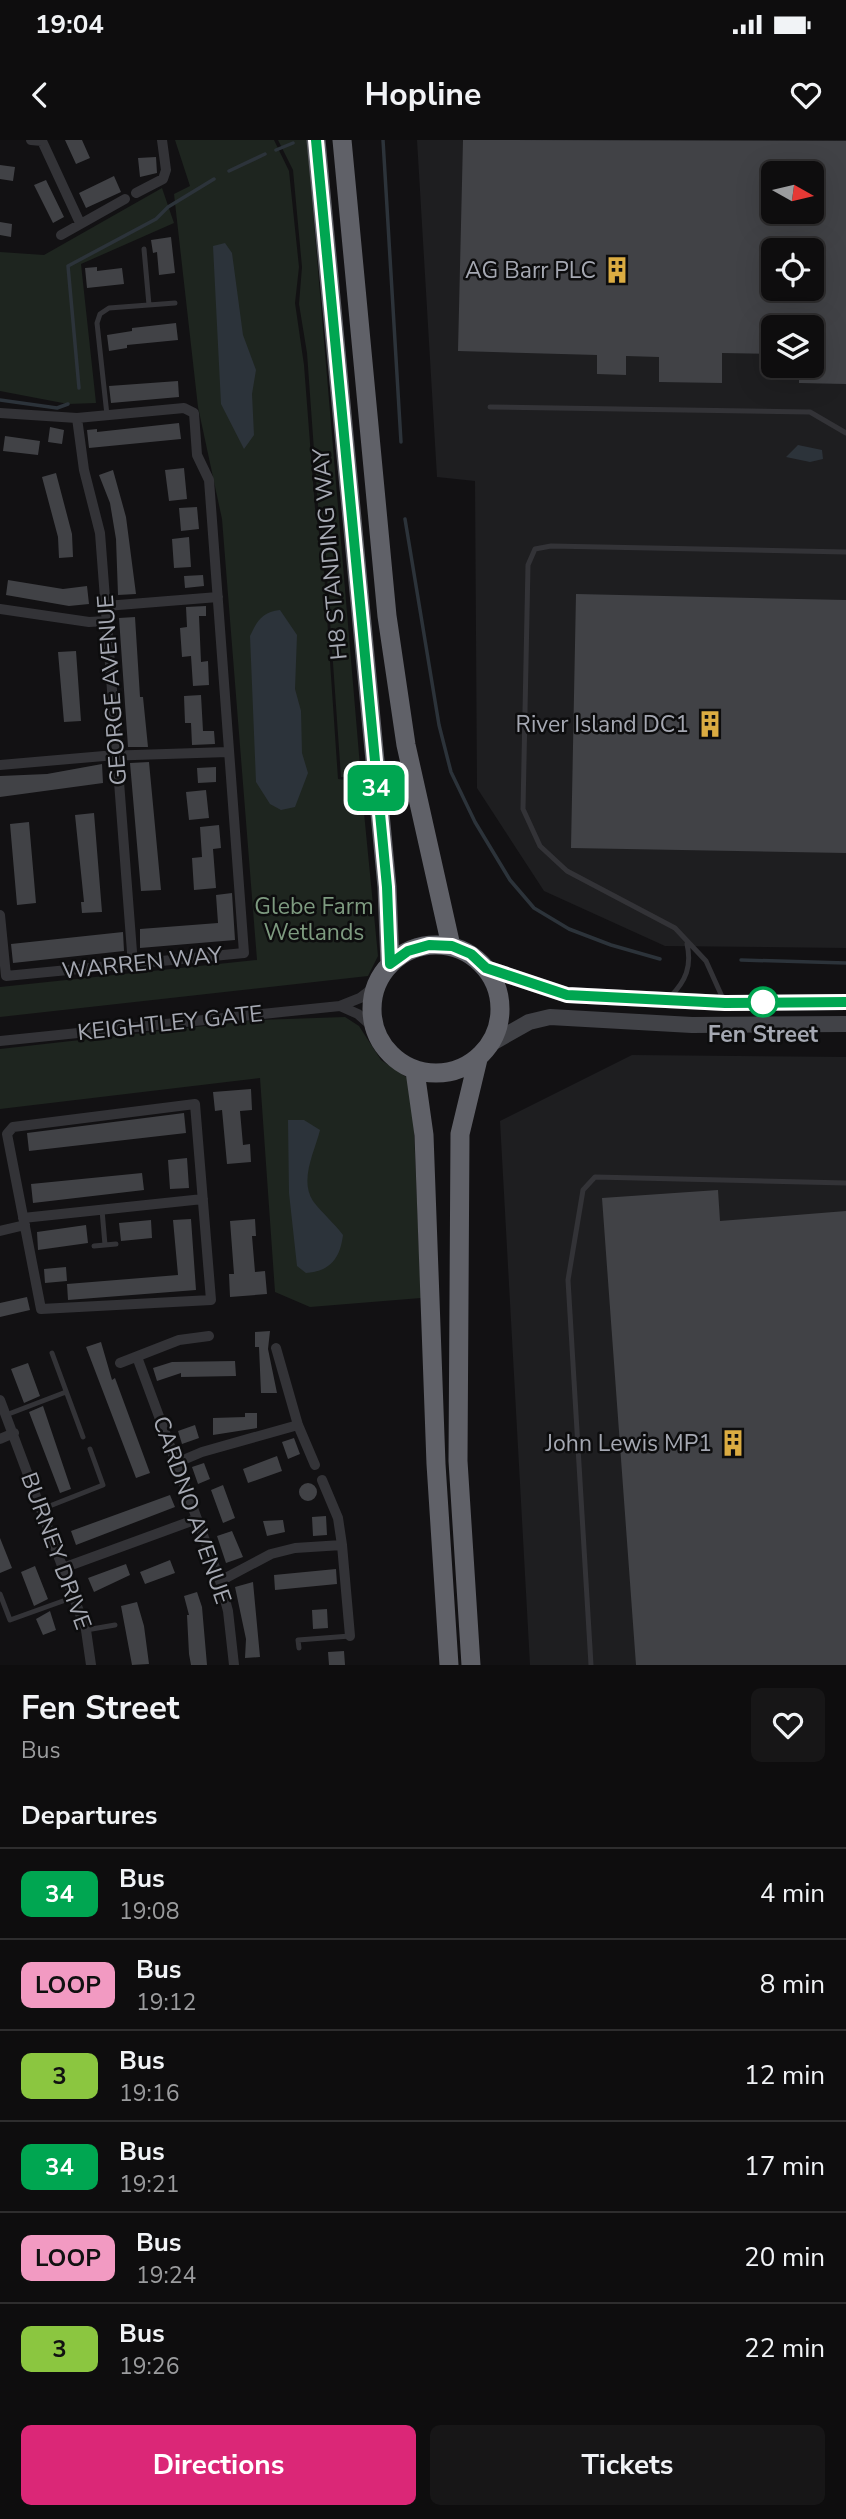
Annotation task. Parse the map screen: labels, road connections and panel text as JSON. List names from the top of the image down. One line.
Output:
{"streets":{"highway":["H8 STANDING WAY"],"street":["GEORGE AVENUE","WARREN WAY","KEIGHTLEY GATE","CARDNO AVENUE","BURNEY DRIVE"]},"crossings":[["H8 STANDING WAY","KEIGHTLEY GATE"],["GEORGE AVENUE","WARREN WAY"]],"parks":["Glebe Farm Wetlands"],"places":{"building":["AG Barr PLC","River Island DC1","John Lewis MP1"],"other":["Fen Street"]},"lines":["bus line 34"],"north":"right","page":{"status":"19:04","header":"Hopline","on_map":"34","heading":[["Fen Street","Bus"],"Departures"],"list":[{"mark":"34","name":"Bus","note":"19:08","value":"4 min"},{"mark":"LOOP","name":"Bus","note":"19:12","value":"8 min"},{"mark":"3","name":"Bus","note":"19:16","value":"12 min"},{"mark":"34","name":"Bus","note":"19:21","value":"17 min"},{"mark":"LOOP","name":"Bus","note":"19:24","value":"20 min"},{"mark":"3","name":"Bus","note":"19:26","value":"22 min"}],"buttons":["Directions","Tickets"]}}
